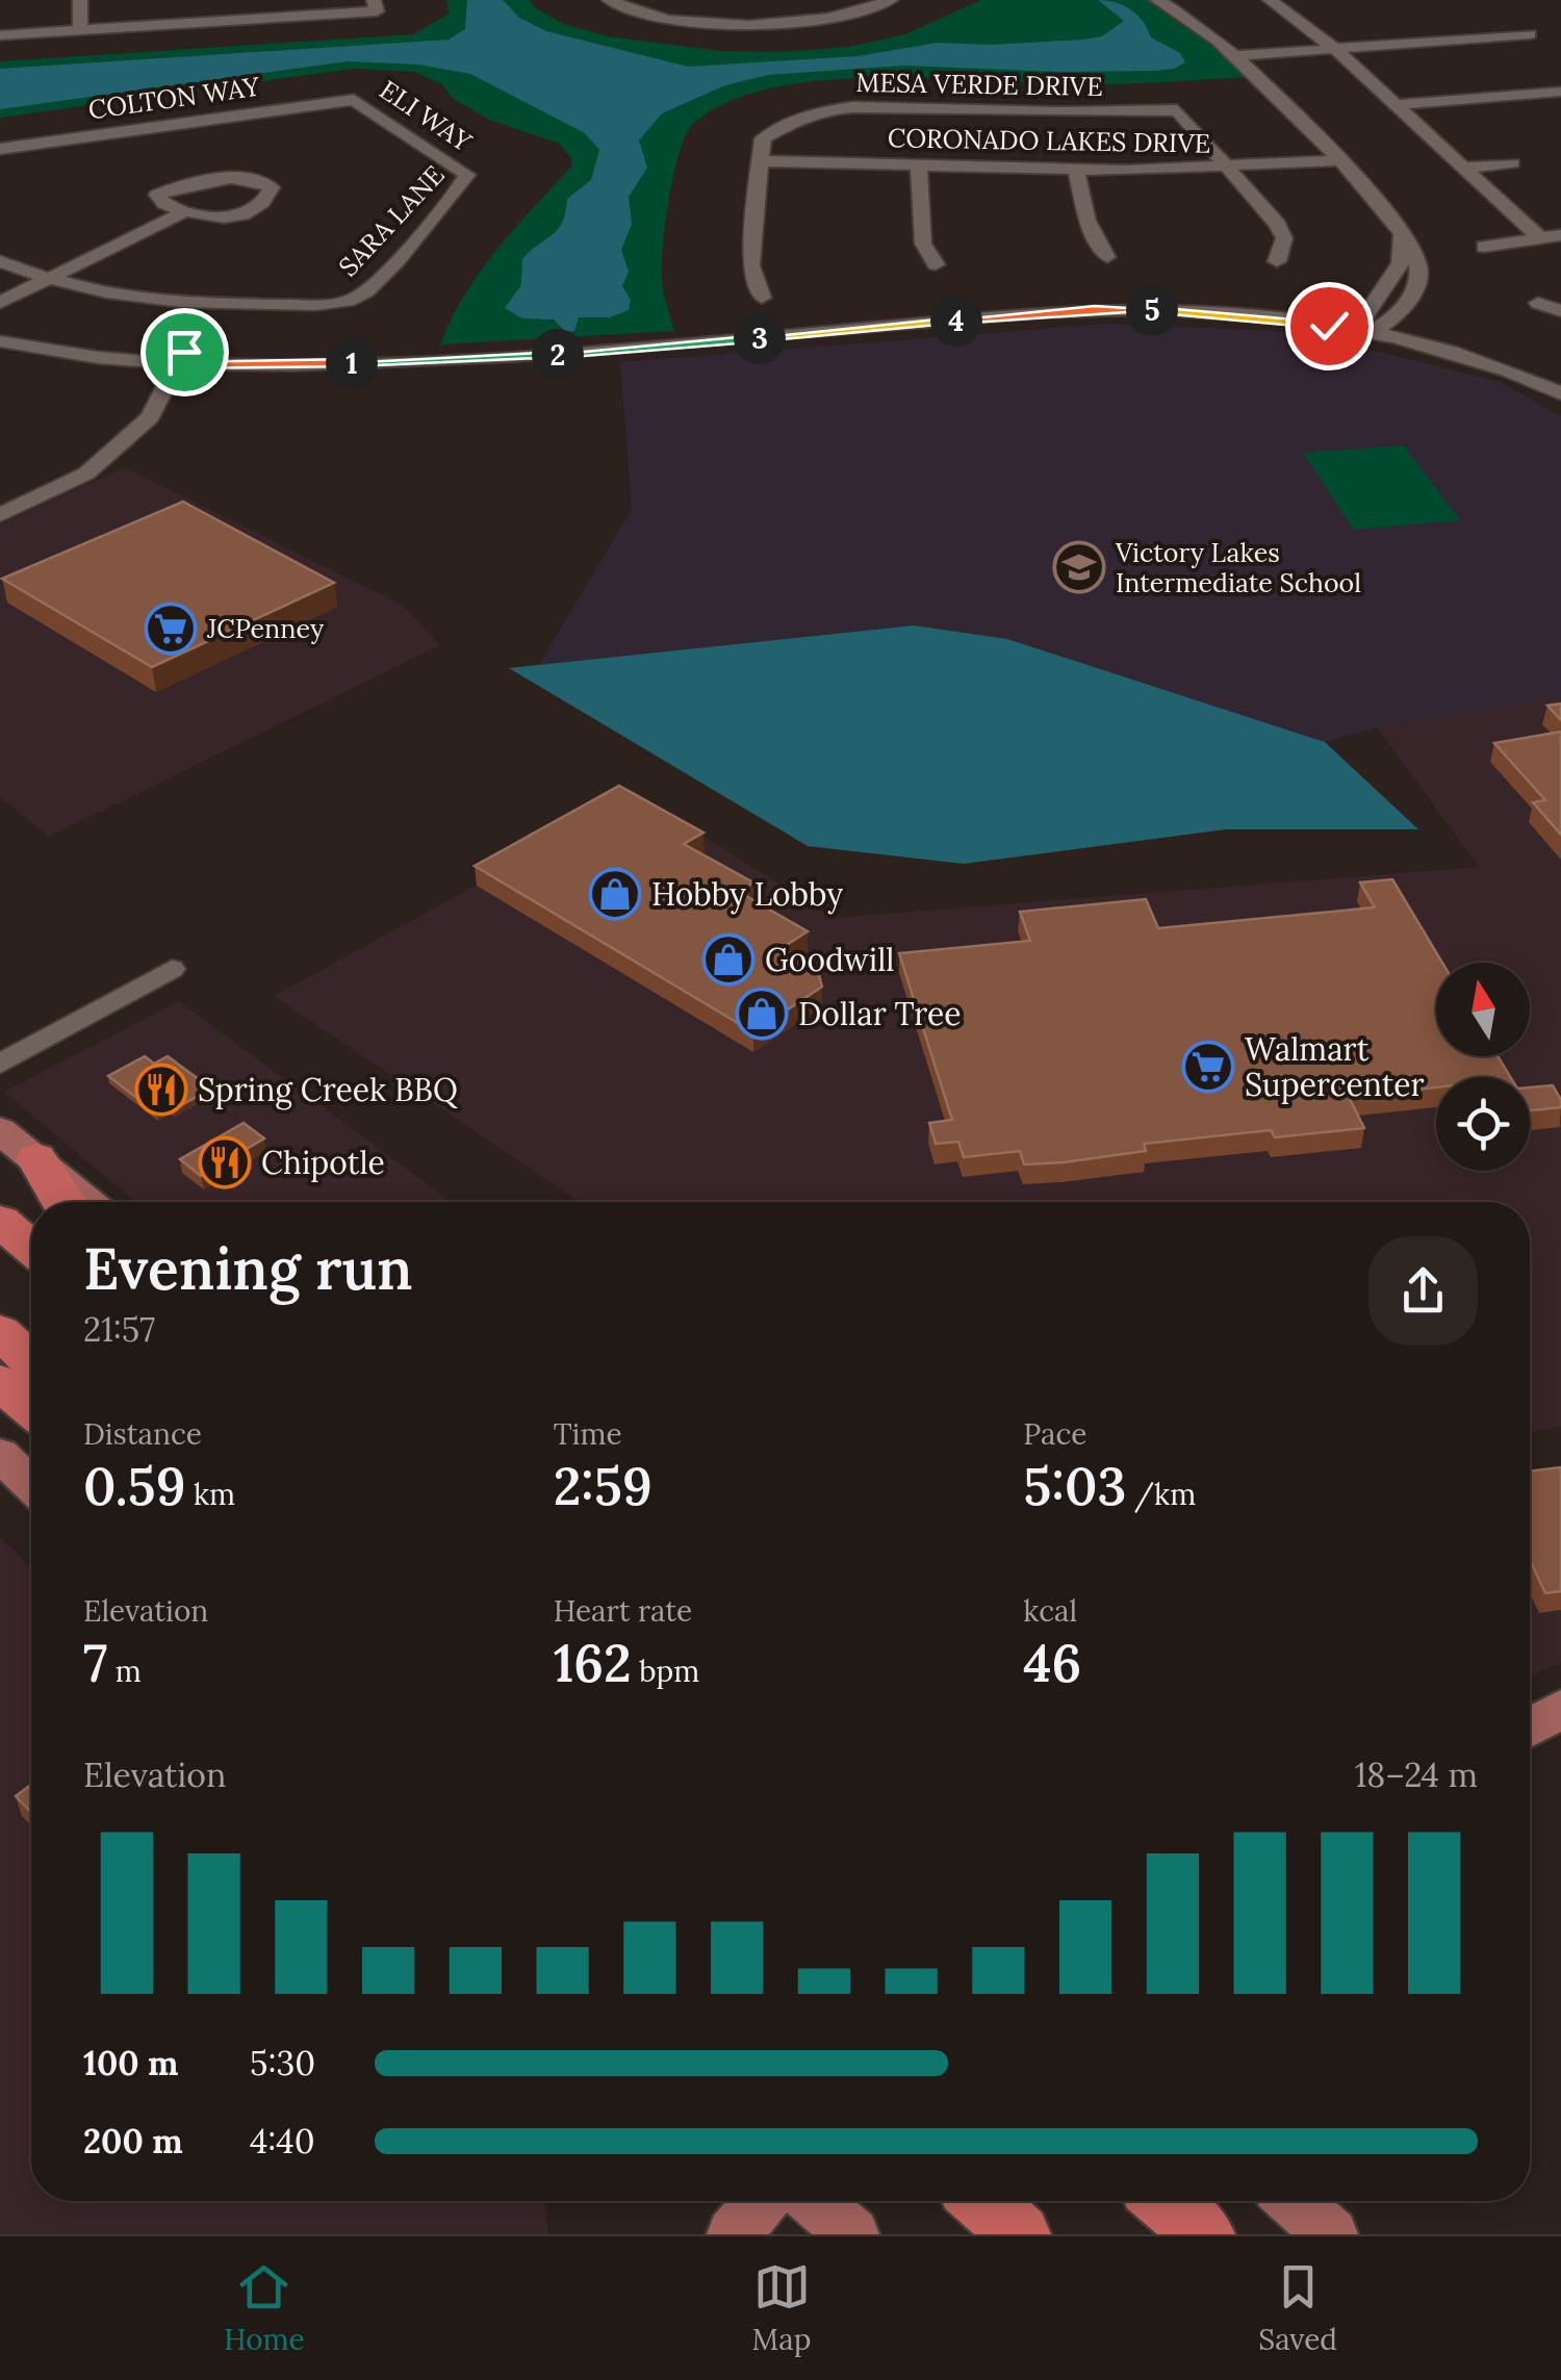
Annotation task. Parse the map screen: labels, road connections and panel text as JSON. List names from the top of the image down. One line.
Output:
{"streets":{"street":["MESA VERDE DRIVE","COLTON WAY","ELI WAY","CORONADO LAKES DRIVE","SARA LANE"]},"crossings":[["MESA VERDE DRIVE","CORONADO LAKES DRIVE"],["COLTON WAY","ELI WAY"],["ELI WAY","SARA LANE"]],"places":{"school or university":["Victory Lakes Intermediate School"],"supermarket":["JCPenney","Walmart Supercenter"],"shop":["Hobby Lobby","Goodwill","Dollar Tree"],"restaurant":["Spring Creek BBQ","Chipotle"]},"north":"top","page":{"pins":["5","4","3","2","1"],"heading":["Evening run","21:57"],"stats":[["Distance","0.59 km"],["Time","2:59"],["Pace","5:03 /km"],["Elevation","7 m"],["Heart rate","162 bpm"],["kcal","46"]],"chart":["Elevation","18–24 m"],"list":[{"name":"100 m","note":"5:30"},{"name":"200 m","note":"4:40"}],"tabs":["Home","Map","Saved"]}}
